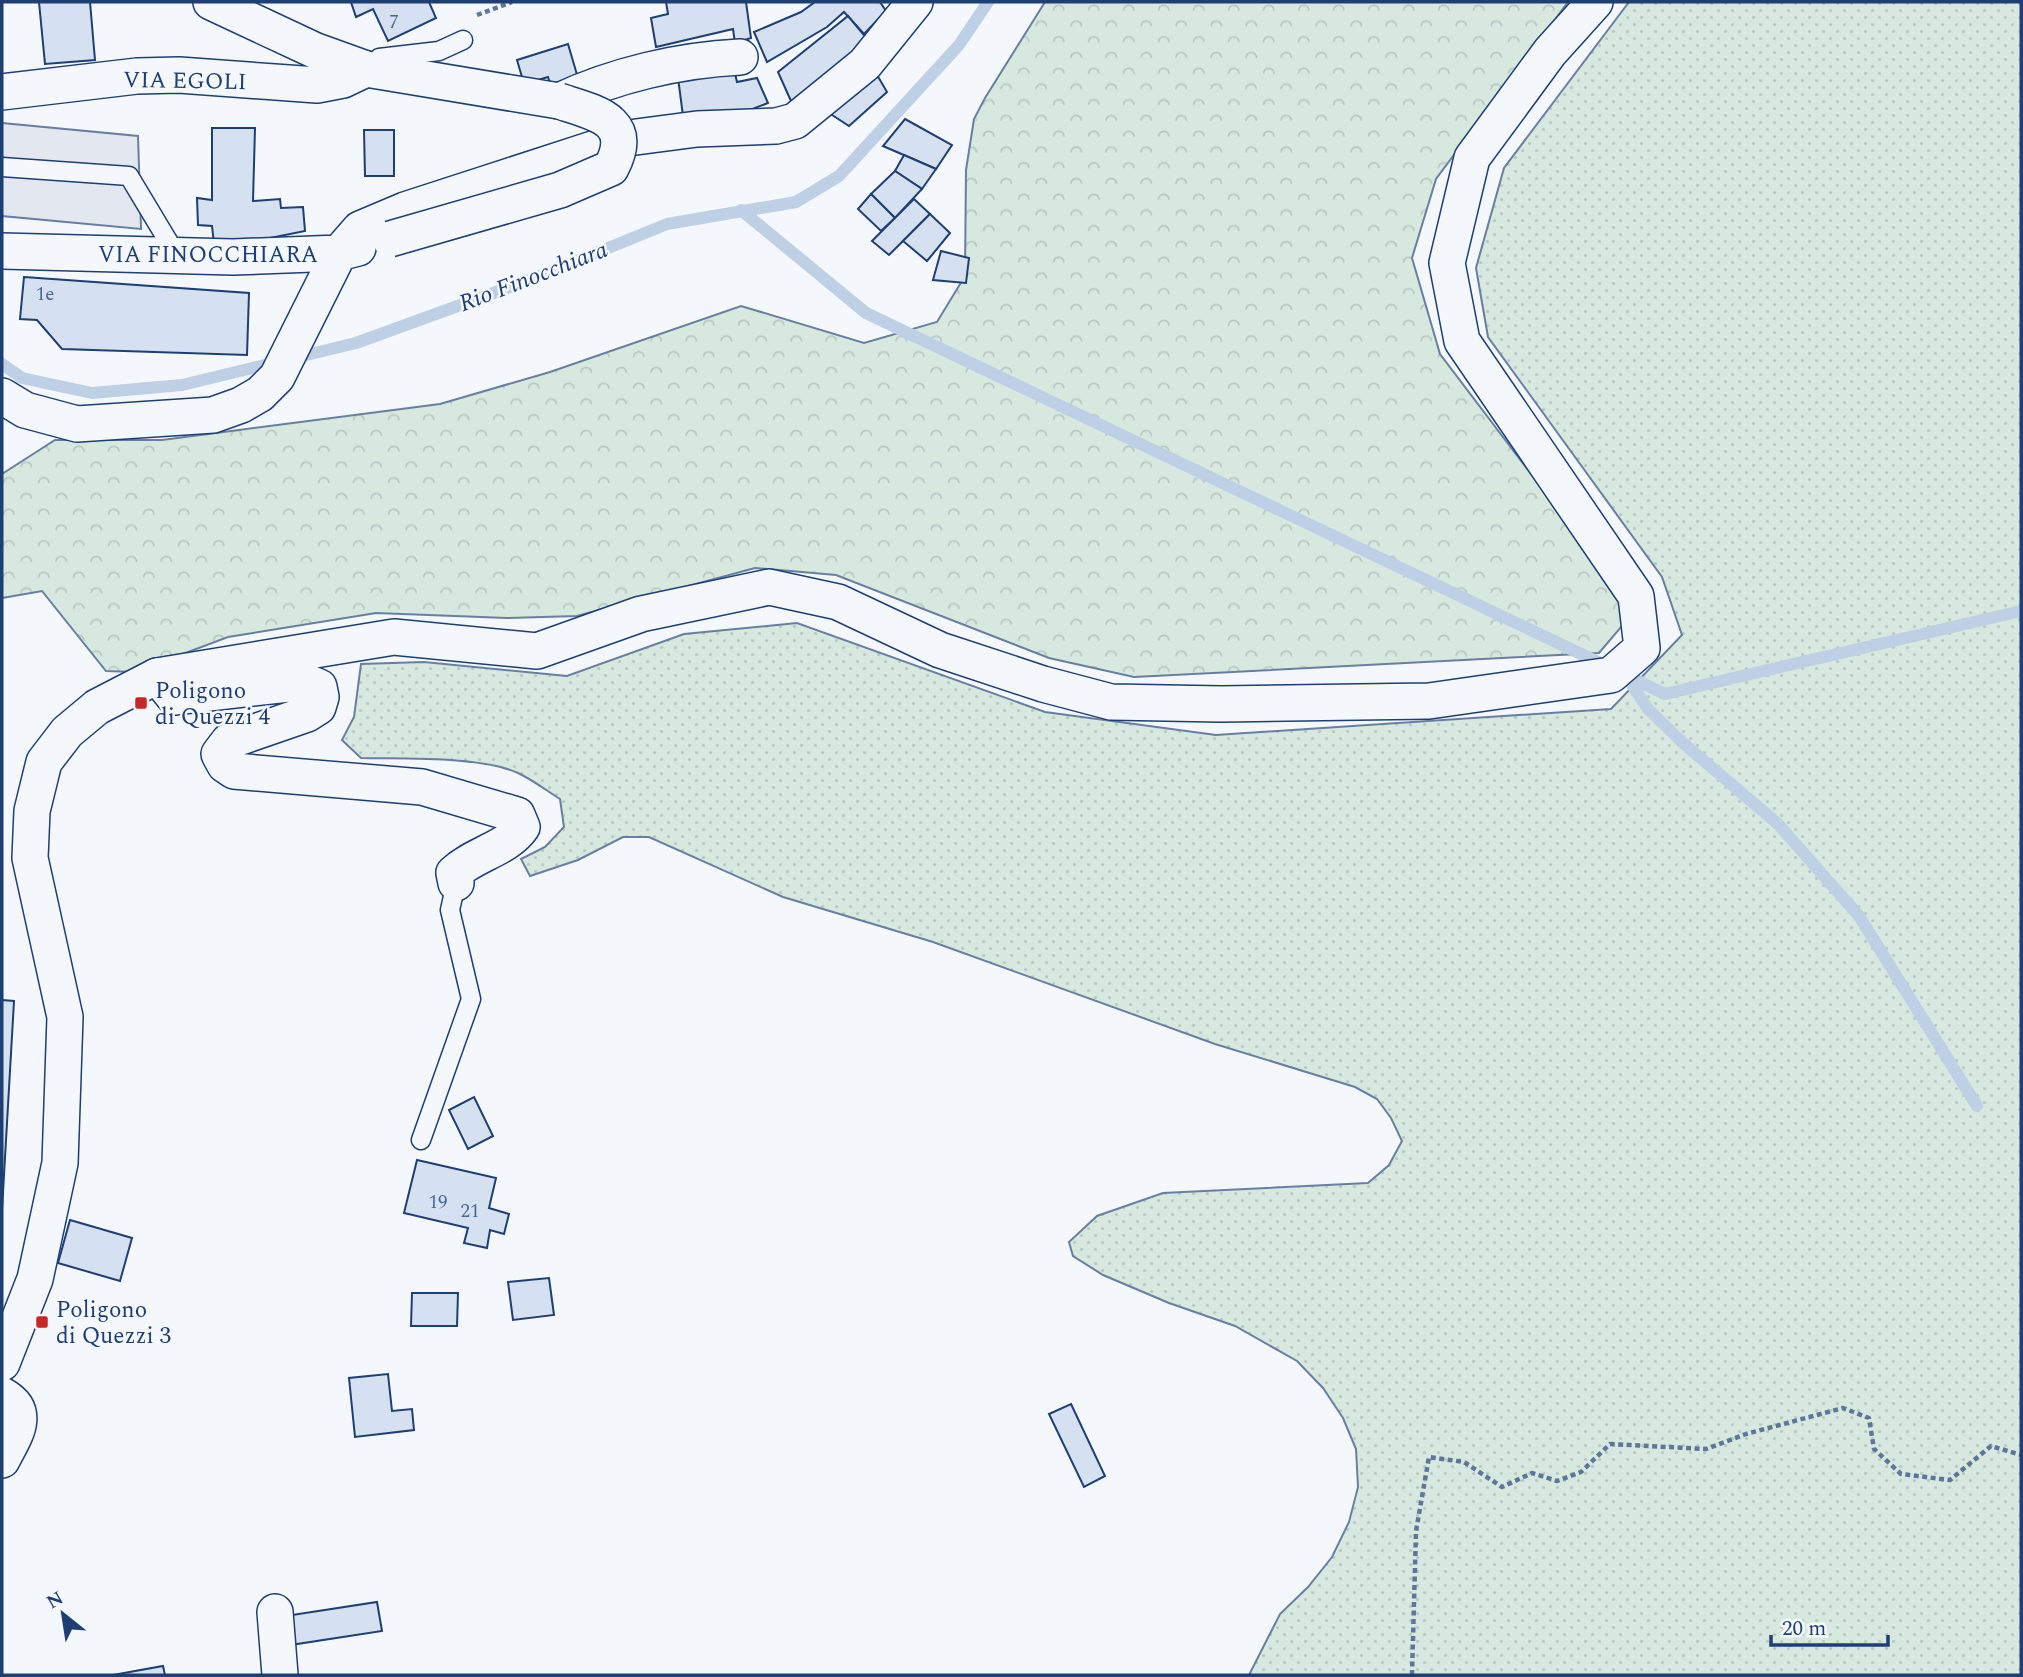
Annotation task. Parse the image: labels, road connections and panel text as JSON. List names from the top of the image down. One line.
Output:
{"streets":{"street":["VIA EGOLI","VIA FINOCCHIARA"]},"water":["Rio Finocchiara"],"places":{"transit":["Poligono di Quezzi 4","Poligono di Quezzi 3"]},"house_numbers":["7","1e","19","21"],"scale_bar":"20 m","north":"top left"}
